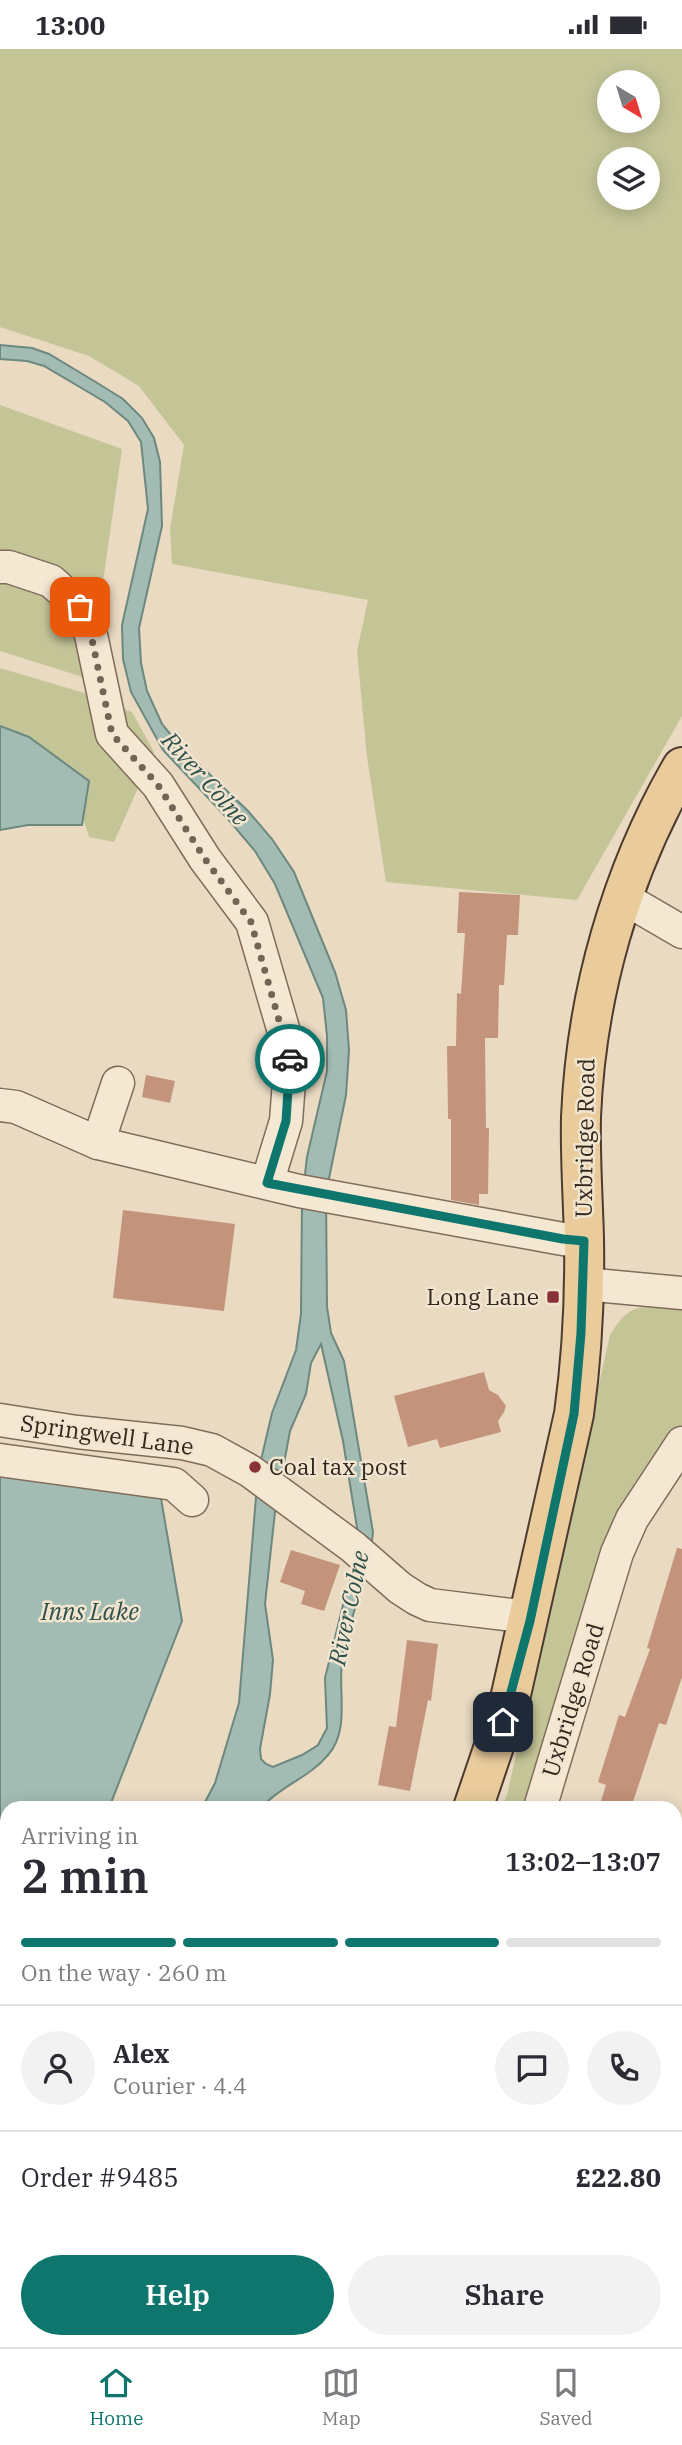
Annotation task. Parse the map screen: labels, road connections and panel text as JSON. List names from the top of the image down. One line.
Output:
{"streets":{"main road":["Uxbridge Road"],"street":["Springwell Lane"]},"crossings":[["Uxbridge Road","Springwell Lane"]],"water":["River Colne","Inns Lake"],"places":{"transit":["Long Lane"],"other":["Coal tax post"]},"north":"bottom right","page":{"status":"13:00","heading":["2 min","Arriving in","13:02–13:07"],"panel":["Alex","Courier · 4.4","Order #9485","£22.80"],"bar":"On the way · 260 m","buttons":["Help","Share"],"tabs":["Home","Map","Saved"]}}
